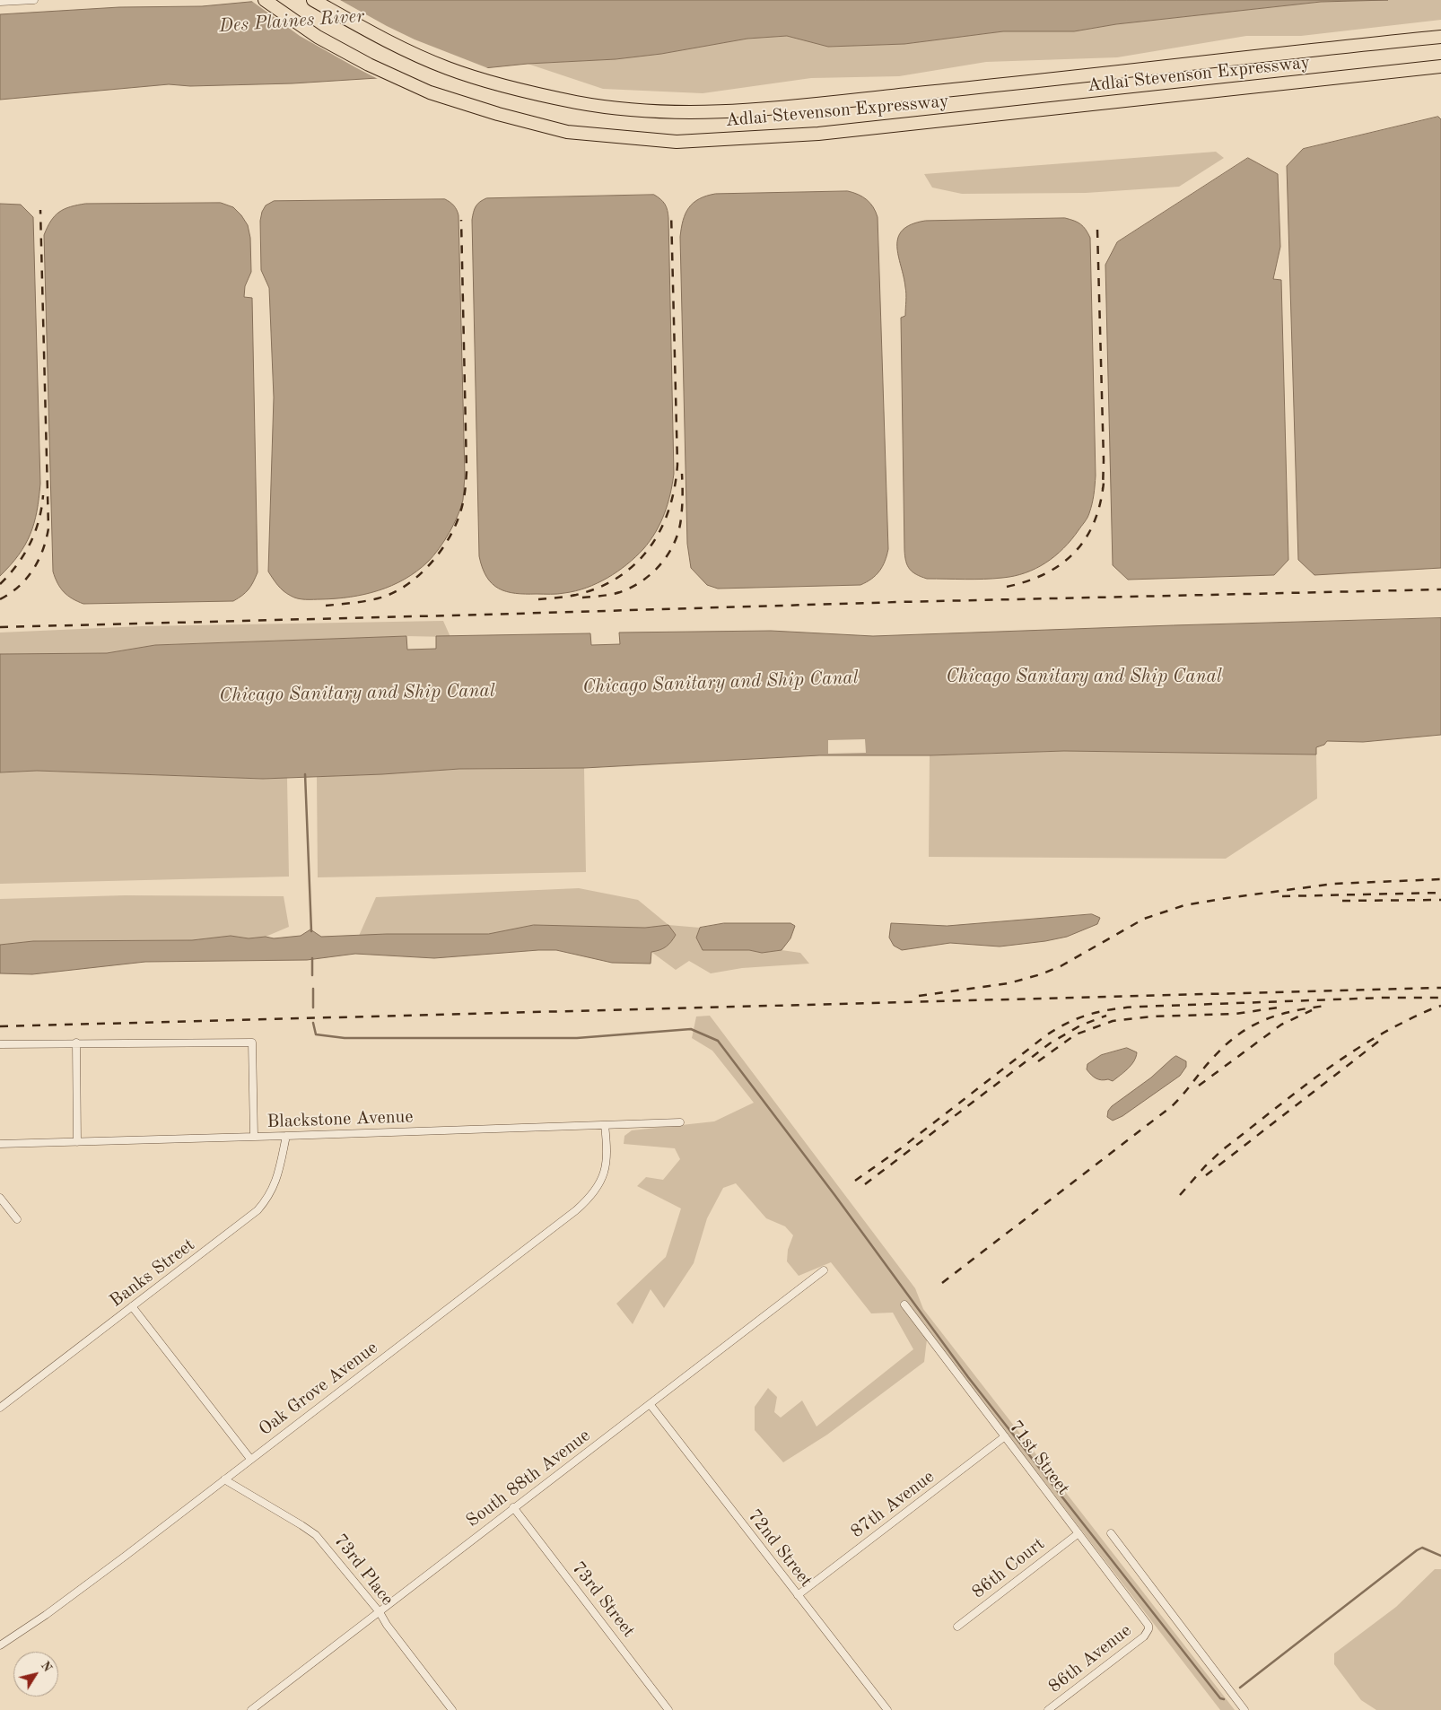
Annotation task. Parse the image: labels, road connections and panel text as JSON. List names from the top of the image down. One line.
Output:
{"streets":{"highway":["Adlai Stevenson Expressway"],"street":["Blackstone Avenue","Banks Street","Oak Grove Avenue","71st Street","South 88th Avenue","87th Avenue","72nd Street","86th Court","73rd Place","73rd Street","86th Avenue"]},"crossings":[["Blackstone Avenue","Banks Street"],["Blackstone Avenue","Oak Grove Avenue"],["Oak Grove Avenue","73rd Place"],["71st Street","87th Avenue"],["71st Street","86th Court"],["71st Street","86th Avenue"],["South 88th Avenue","72nd Street"],["South 88th Avenue","73rd Place"],["South 88th Avenue","73rd Street"],["87th Avenue","72nd Street"]],"water":["Des Plaines River","Chicago Sanitary and Ship Canal"],"north":"top right"}
